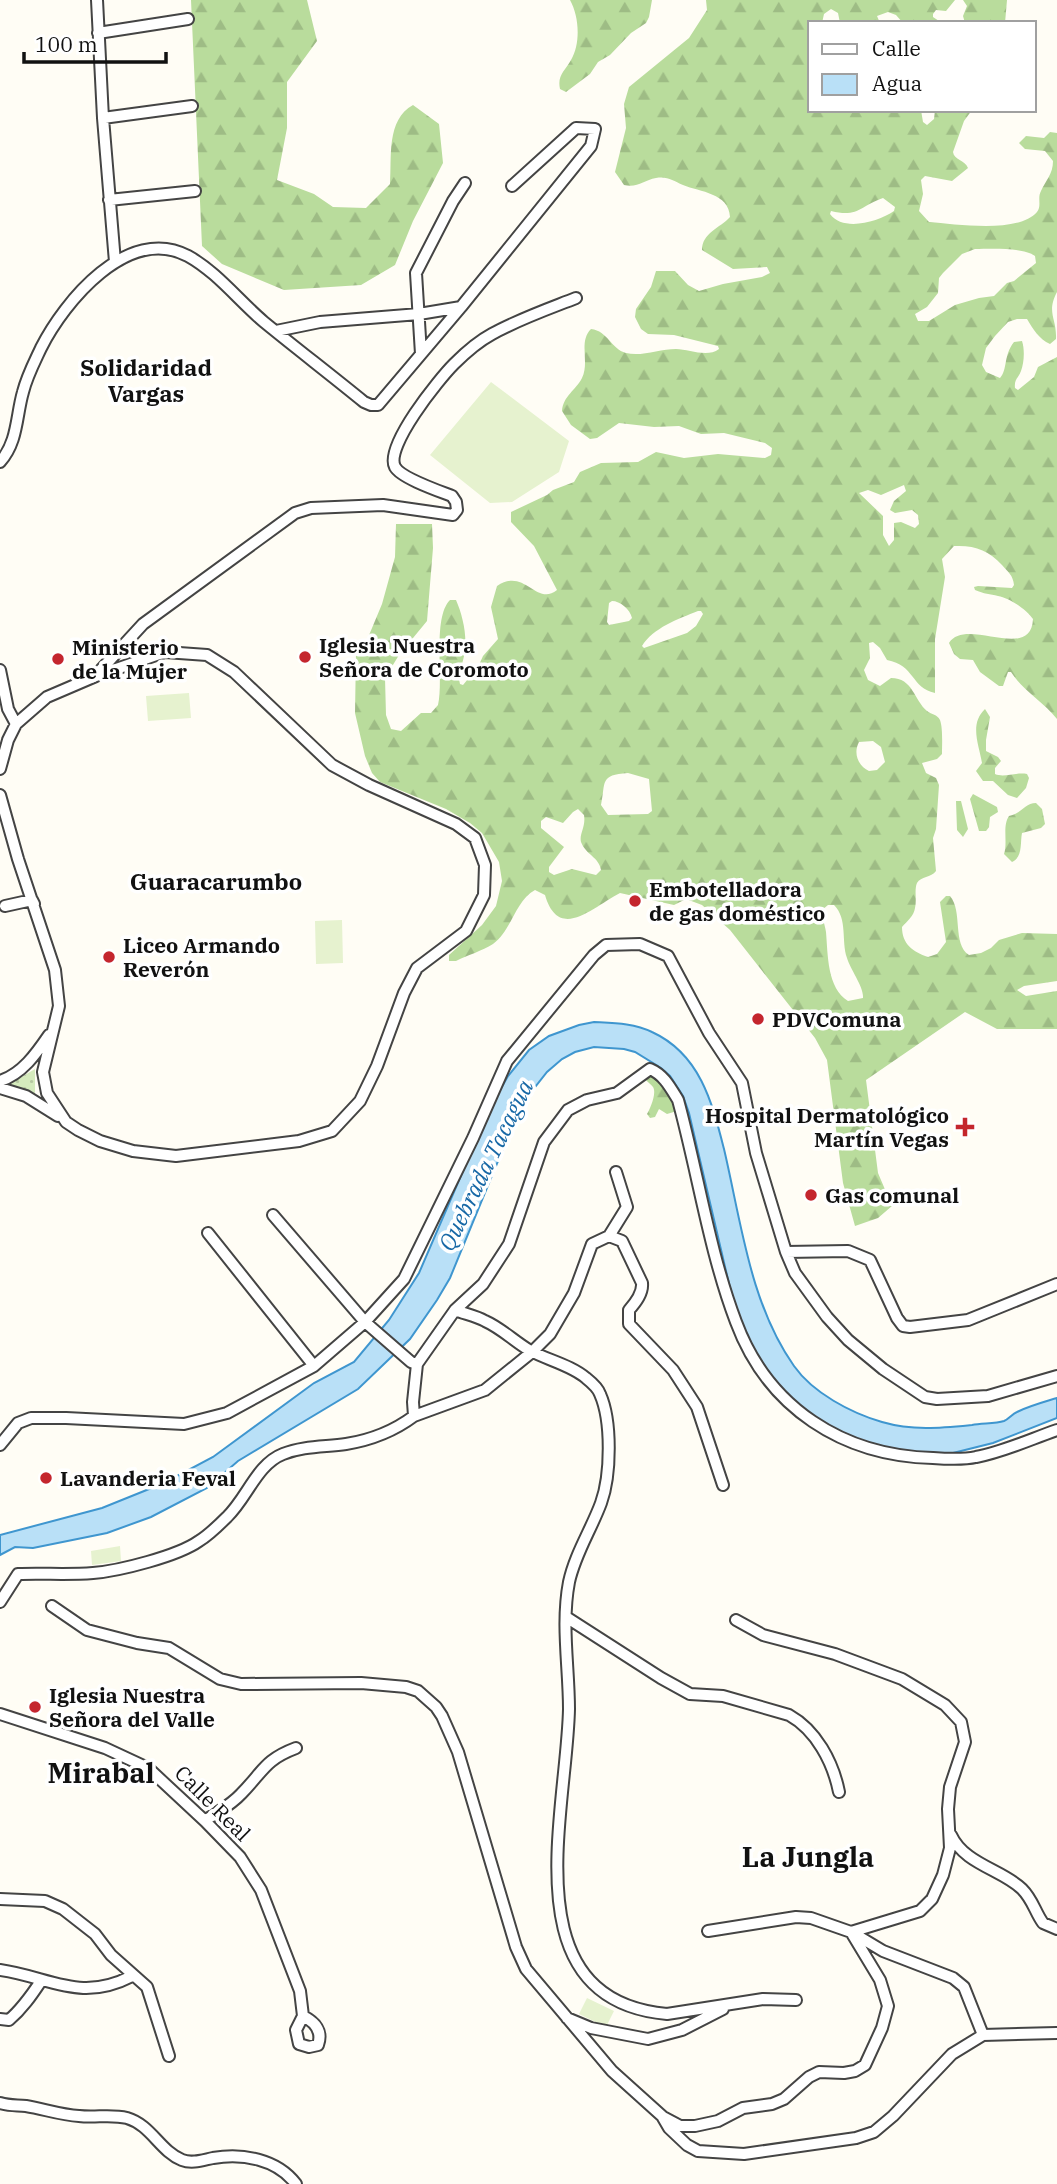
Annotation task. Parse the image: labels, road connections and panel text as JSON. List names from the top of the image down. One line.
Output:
{"streets":{"street":["Calle Real"]},"districts":["Solidaridad Vargas","Guaracarumbo","Mirabal","La Jungla"],"water":["Quebrada Tacagua"],"places":{"other":["Iglesia Nuestra Señora de Coromoto","Ministerio de la Mujer","Embotelladora de gas doméstico","Liceo Armando Reverón","PDVComuna","Gas comunal","Lavanderia Feval","Iglesia Nuestra Señora del Valle"],"health":["Hospital Dermatológico Martín Vegas"]},"legend":["Calle","Agua"],"scale_bar":"100 m"}
